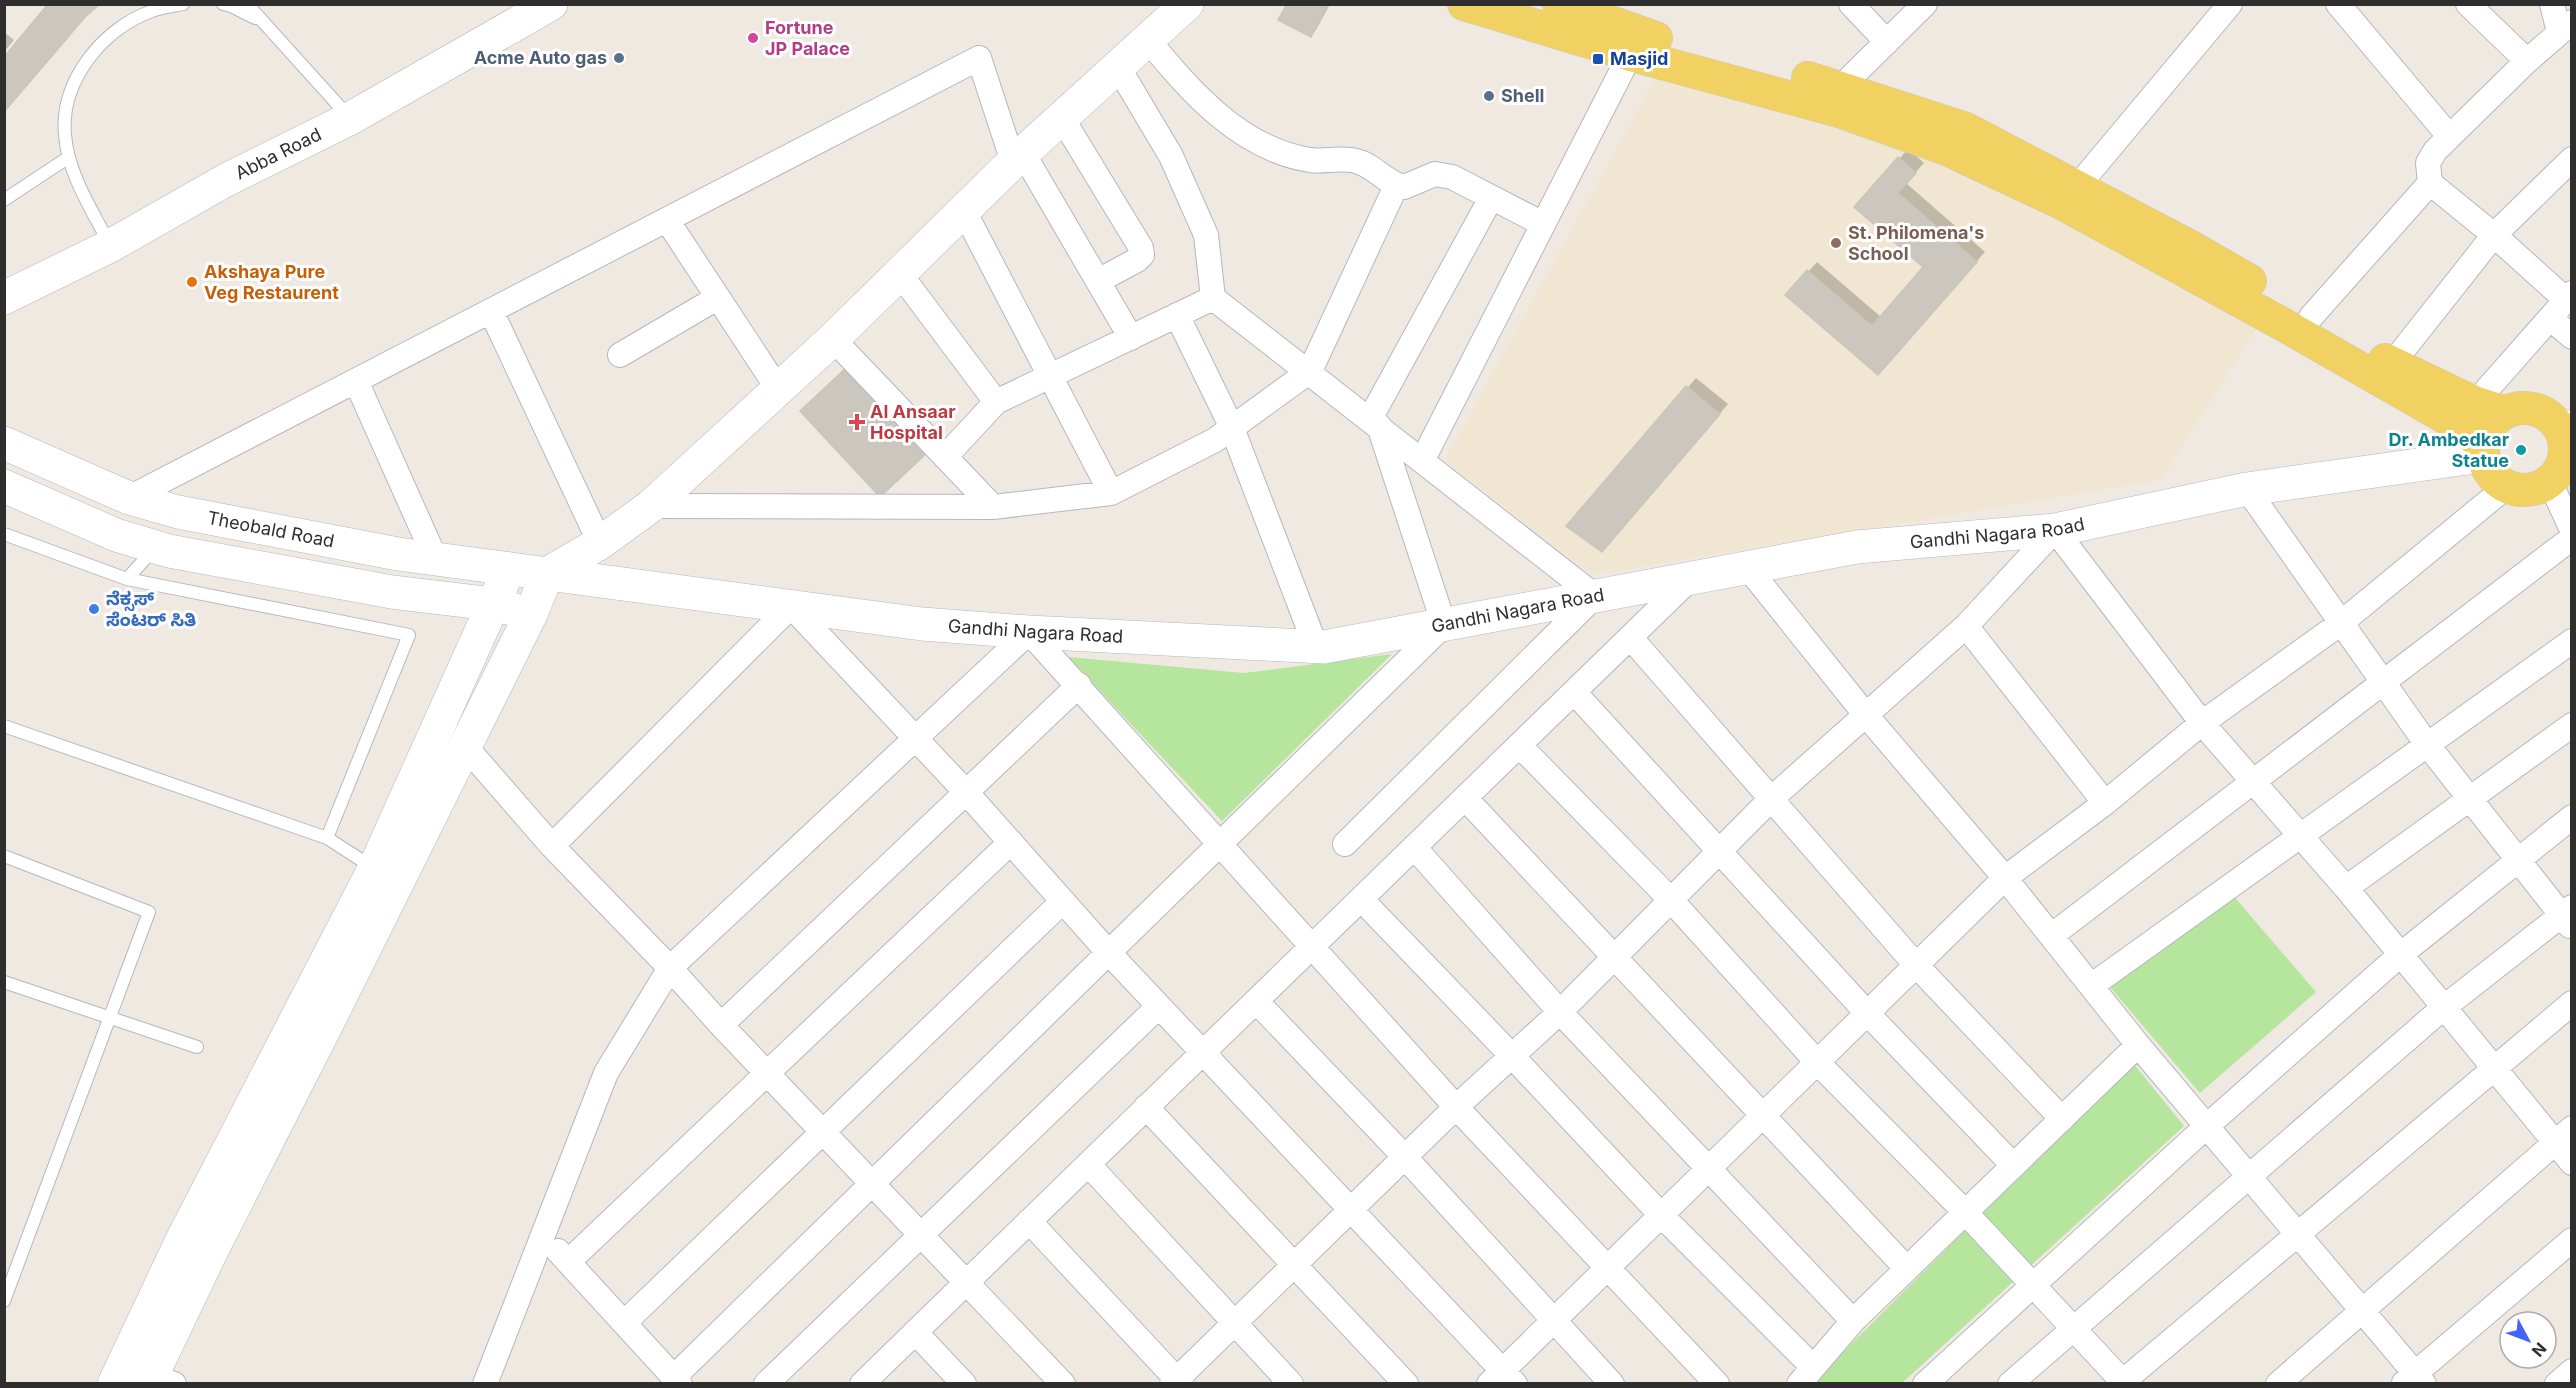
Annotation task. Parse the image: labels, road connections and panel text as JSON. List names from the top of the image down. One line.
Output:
{"streets":{"main road":["Abba Road","Theobald Road","Gandhi Nagara Road"]},"crossings":[["Theobald Road","Gandhi Nagara Road"]],"places":{"other":["Fortune JP Palace","Acme Auto gas","Shell","St. Philomena's School","Akshaya Pure Veg Restaurent","Dr. Ambedkar Statue","ನೆಕ್ಸಸ್ ಸೆಂಟರ್ ಸಿತಿ"],"transit":["Masjid"],"health":["Al Ansaar Hospital"]},"north":"bottom right"}
